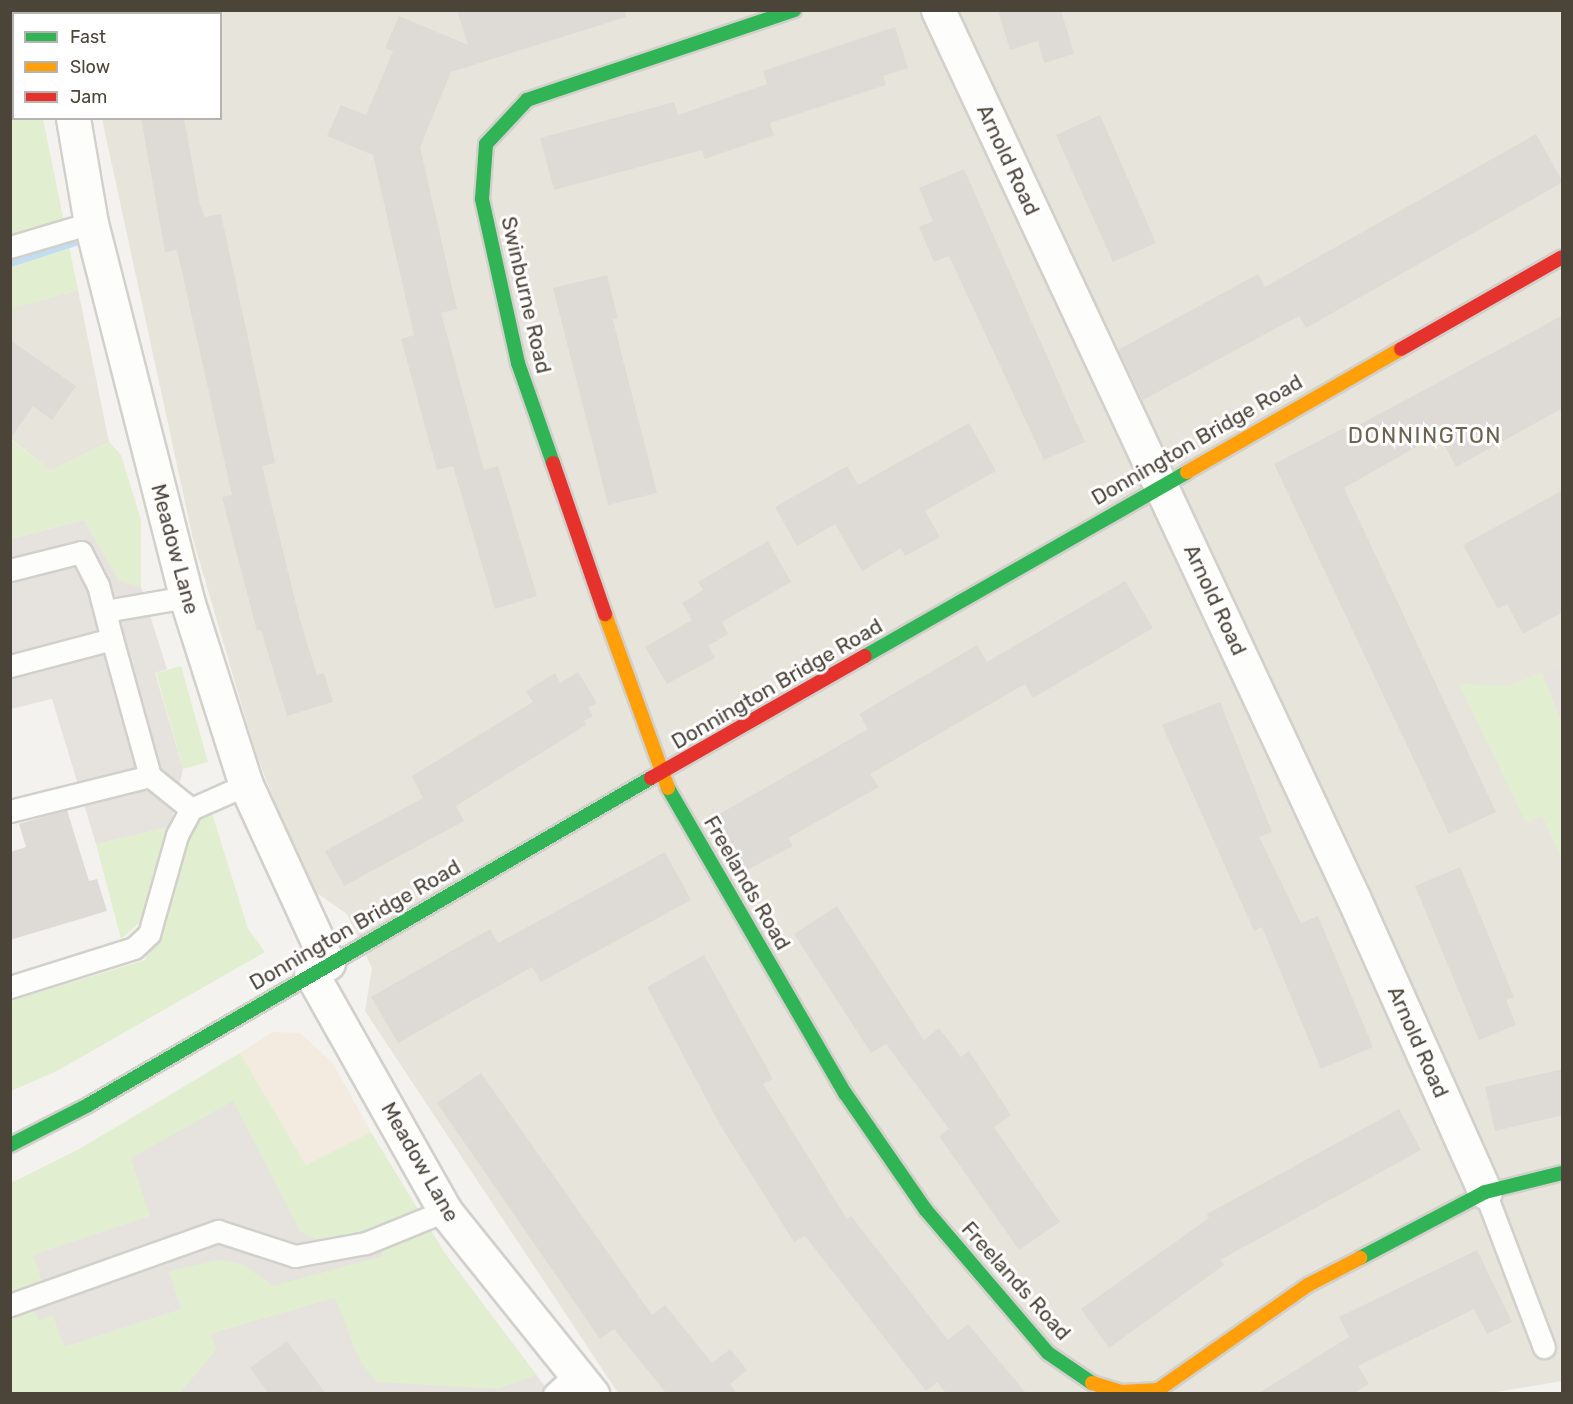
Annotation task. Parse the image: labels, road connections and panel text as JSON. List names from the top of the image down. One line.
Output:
{"streets":{"street":["Arnold Road","Swinburne Road","Donnington Bridge Road","Meadow Lane","Freelands Road"]},"crossings":[["Arnold Road","Donnington Bridge Road"],["Arnold Road","Freelands Road"],["Swinburne Road","Donnington Bridge Road"],["Swinburne Road","Freelands Road"],["Donnington Bridge Road","Meadow Lane"],["Donnington Bridge Road","Freelands Road"]],"districts":["DONNINGTON"],"legend":["Fast","Slow","Jam"]}
